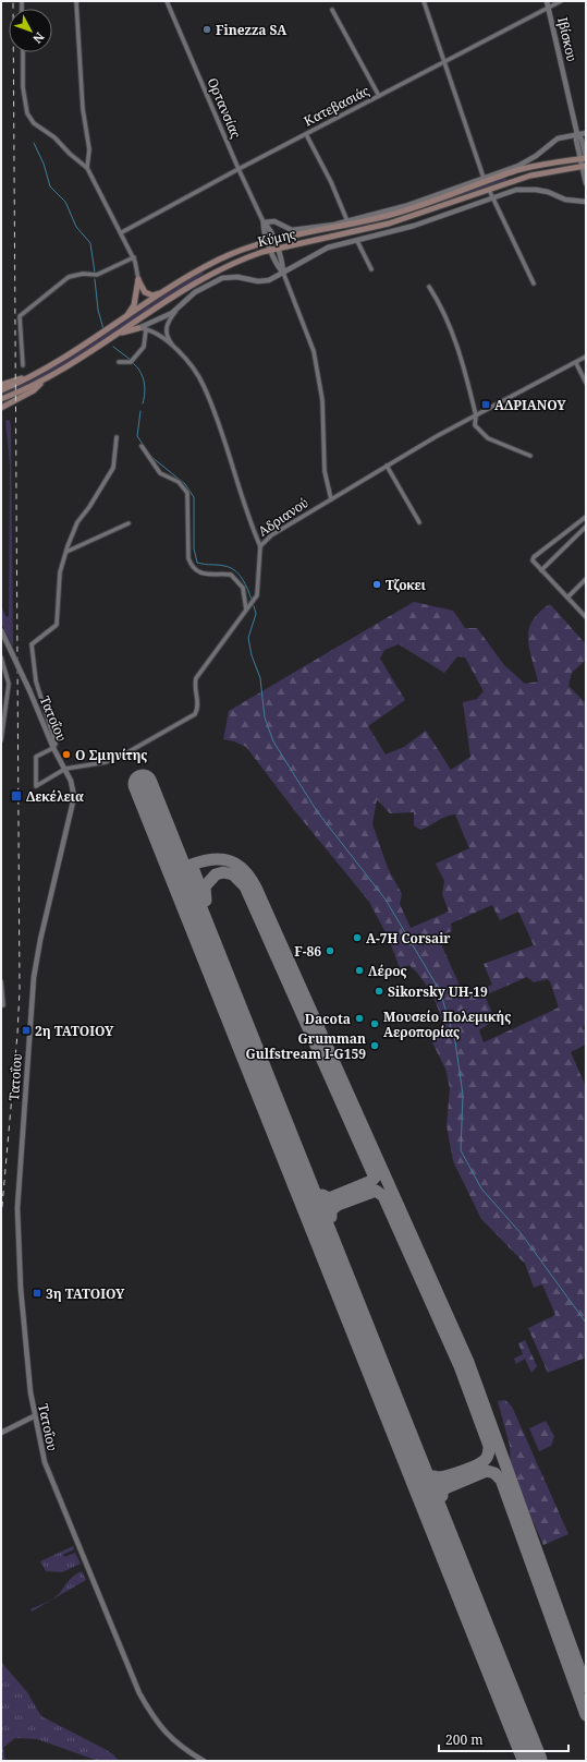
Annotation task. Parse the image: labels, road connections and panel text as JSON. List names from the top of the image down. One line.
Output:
{"streets":{"main road":["Κύμης"],"street":["Ιβίσκου","Κατεβασιάς","Ορτανσίας","Αδριανού","Τατοΐου"]},"crossings":[["Ιβίσκου","Κατεβασιάς"],["Ιβίσκου","Κύμης"],["Κατεβασιάς","Ορτανσίας"],["Αδριανού","Τατοΐου"]],"places":{"other":["Finezza SA","Τζοκει","Ο Σμηνίτης","A-7H Corsair","F-86","Λέρος","Sikorsky UH-19","Dacota","Μουσείο Πολεμικής Αεροπορίας","Grumman Gulfstream I-G159"],"transit":["ΑΔΡΙΑΝΟΥ","Δεκέλεια","2η ΤΑΤΟΙΟΥ","3η ΤΑΤΟΙΟΥ"]},"scale_bar":"200 m","north":"bottom right"}
